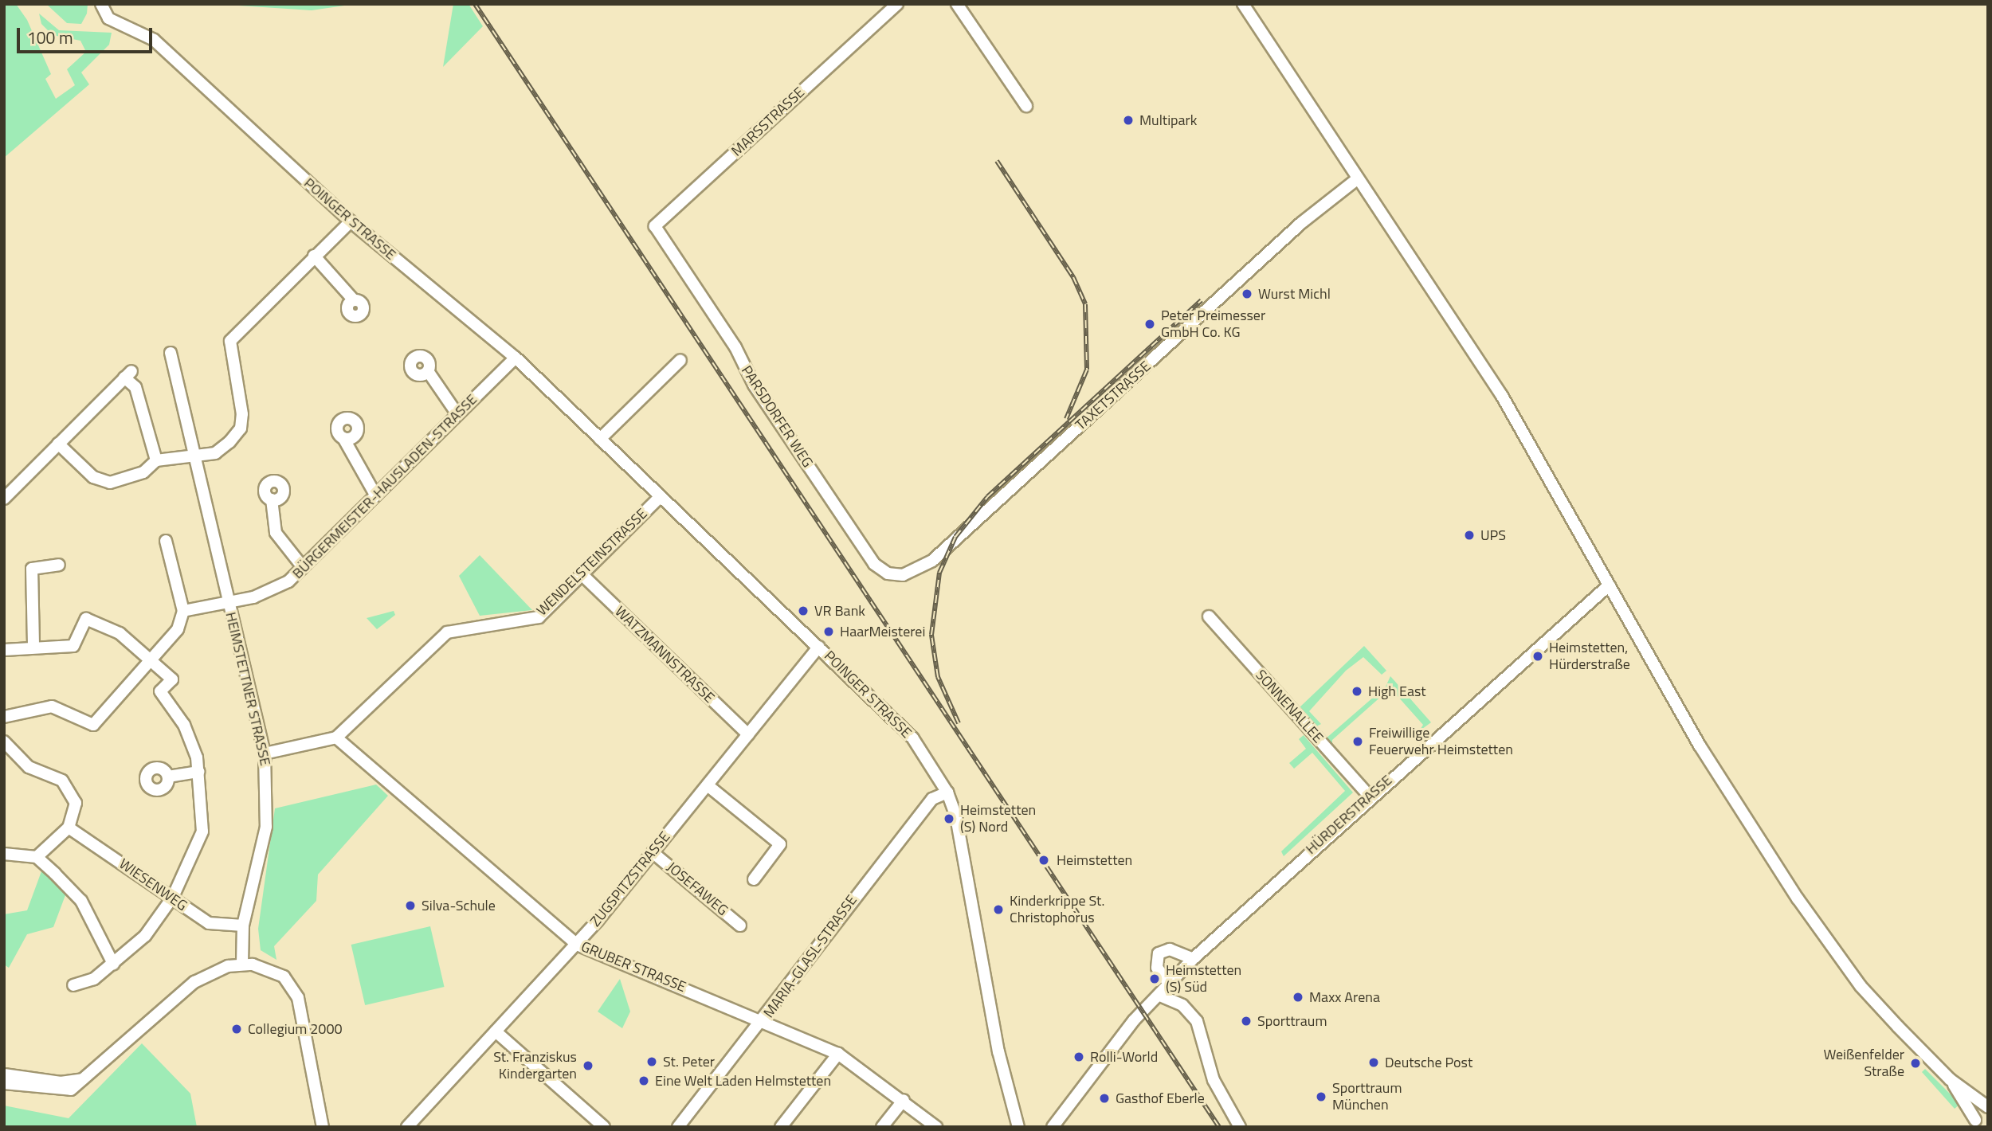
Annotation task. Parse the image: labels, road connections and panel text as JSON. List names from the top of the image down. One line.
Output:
{"streets":{"street":["MARSSTRASSE","POINGER STRASSE","TAXETSTRASSE","PARSDORFER WEG","BÜRGERMEISTER-HAUSLADEN-STRASSE","WENDELSTEINSTRASSE","WATZMANNSTRASSE","HEIMSTETTNER STRASSE","SONNENALLEE","HÜRDERSTRASSE","ZUGSPITZSTRASSE","WIESENWEG","JOSEFAWEG","MARIA-GLASL-STRASSE","GRUBER STRASSE"]},"crossings":[["MARSSTRASSE","PARSDORFER WEG"],["POINGER STRASSE","BÜRGERMEISTER-HAUSLADEN-STRASSE"],["POINGER STRASSE","WENDELSTEINSTRASSE"],["POINGER STRASSE","ZUGSPITZSTRASSE"],["POINGER STRASSE","MARIA-GLASL-STRASSE"],["TAXETSTRASSE","PARSDORFER WEG"],["BÜRGERMEISTER-HAUSLADEN-STRASSE","HEIMSTETTNER STRASSE"],["WENDELSTEINSTRASSE","WATZMANNSTRASSE"],["WENDELSTEINSTRASSE","GRUBER STRASSE"],["WATZMANNSTRASSE","ZUGSPITZSTRASSE"],["HEIMSTETTNER STRASSE","WIESENWEG"],["SONNENALLEE","HÜRDERSTRASSE"],["ZUGSPITZSTRASSE","JOSEFAWEG"],["ZUGSPITZSTRASSE","GRUBER STRASSE"],["MARIA-GLASL-STRASSE","GRUBER STRASSE"]],"places":["Multipark","Wurst Michl","Peter Preimesser GmbH Co. KG","UPS","VR Bank","HaarMeisterei","Heimstetten, Hürderstraße","High East","Freiwillige Feuerwehr Heimstetten","Heimstetten (S) Nord","Heimstetten","Silva-Schule","Kinderkrippe St. Christophorus","Heimstetten (S) Süd","Maxx Arena","Sporttraum","Collegium 2000","Rolli-World","St. Peter","Deutsche Post","Weißenfelder Straße","St. Franziskus Kindergarten","Eine Welt Laden Helmstetten","Sporttraum München","Gasthof Eberle"],"scale_bar":"100 m"}
